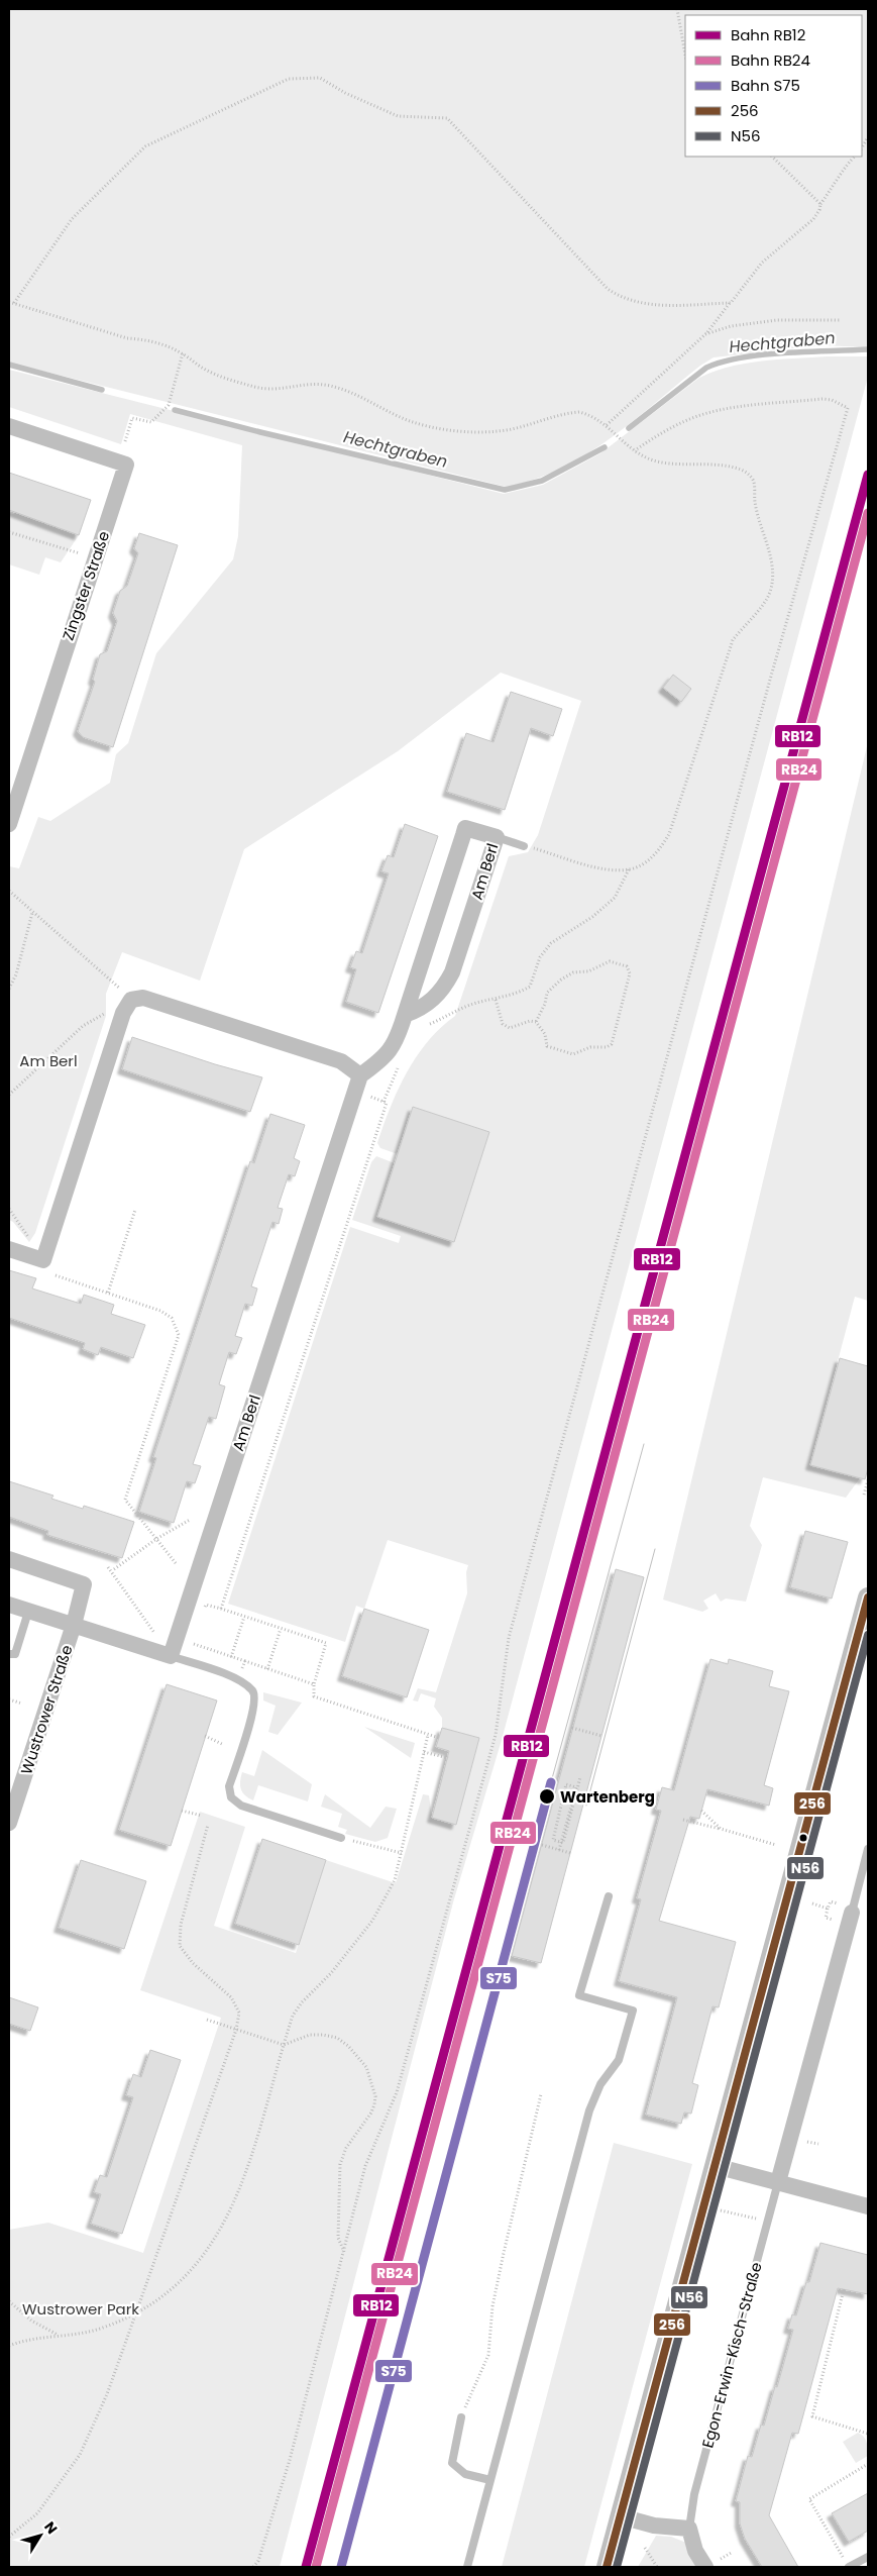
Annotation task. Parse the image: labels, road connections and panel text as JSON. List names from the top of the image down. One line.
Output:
{"streets":{"street":["Zingster Straße","Am Berl","Wustrower Straße","Egon-Erwin-Kisch-Straße"]},"water":["Hechtgraben"],"parks":["Am Berl","Wustrower Park"],"places":["Wartenberg"],"lines":["rail line RB12","rail line RB24","transit line 256","transit line N56","rail line S75"],"legend":["Bahn RB12","Bahn RB24","Bahn S75","256","N56"],"north":"top right"}
